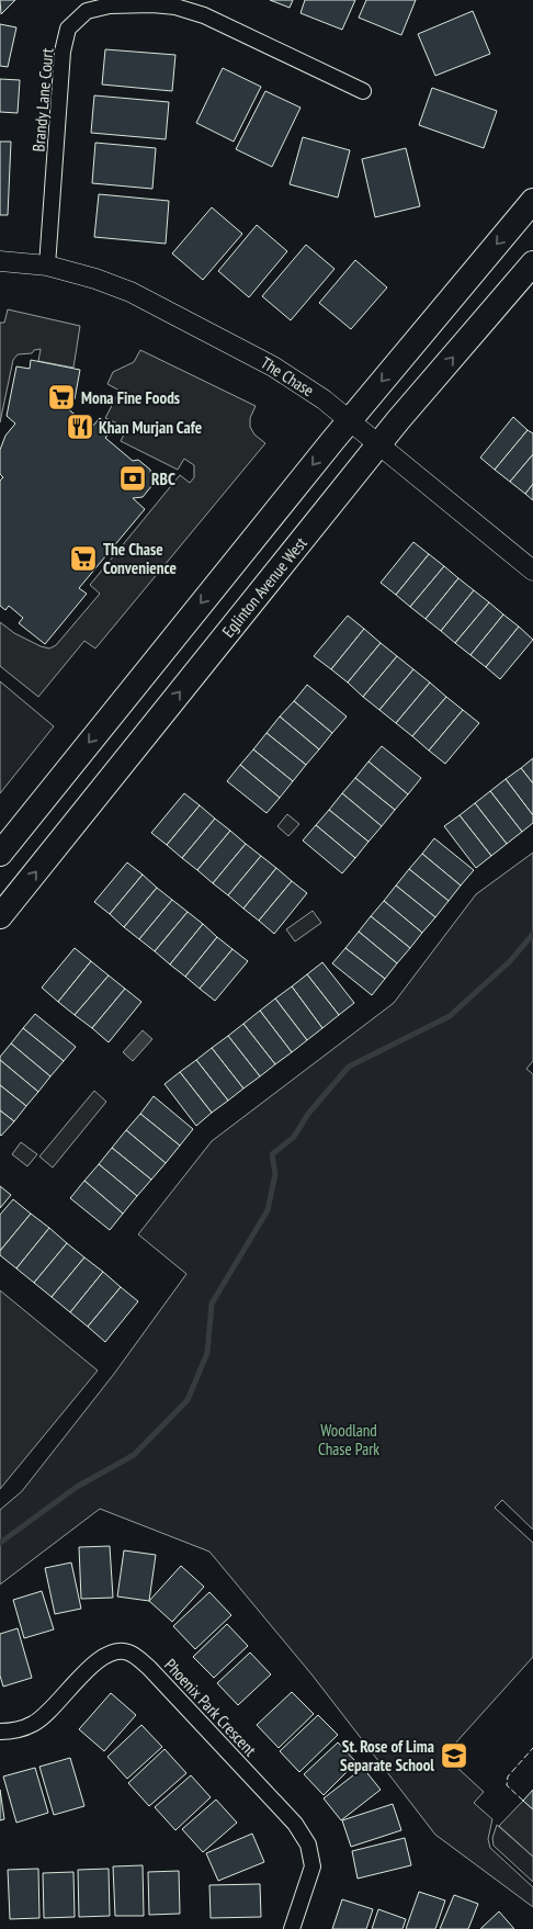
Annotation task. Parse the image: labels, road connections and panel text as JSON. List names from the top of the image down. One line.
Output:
{"streets":{"main road":["Eglinton Avenue West"],"street":["Brandy Lane Court","The Chase","Phoenix Park Crescent"]},"crossings":[["Brandy Lane Court","The Chase"],["The Chase","Eglinton Avenue West"]],"parks":["Woodland Chase Park"],"places":{"supermarket":["Mona Fine Foods","The Chase Convenience"],"restaurant":["Khan Murjan Cafe"],"bank":["RBC"],"school or university":["St. Rose of Lima Separate School"]}}
